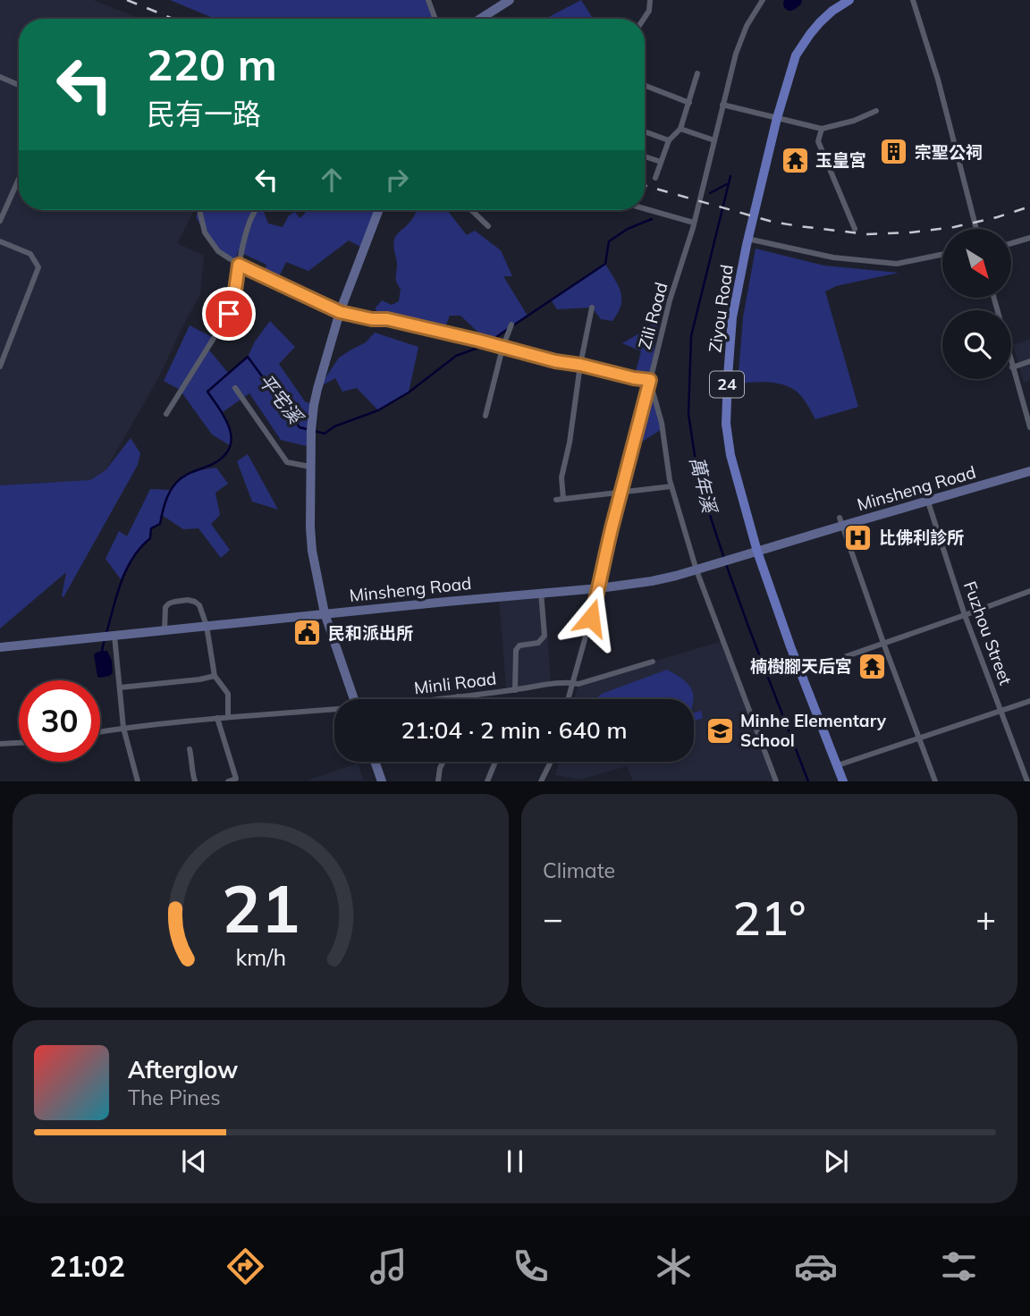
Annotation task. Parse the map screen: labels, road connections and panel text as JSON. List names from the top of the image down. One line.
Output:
{"streets":{"main road":["Ziyou Road","24"],"street":["Zili Road","Minsheng Road","Fuzhou Street","Minli Road"]},"crossings":[["Ziyou Road","Minsheng Road"],["Zili Road","Minsheng Road"],["Minsheng Road","Fuzhou Street"]],"water":["平宅溪","萬年溪"],"places":{"building":["宗聖公祠"],"temple":["玉皇宮","楠樹腳天后宮"],"hospital":["比佛利診所"],"public building":["民和派出所"],"school or university":["Minhe Elementary School"]},"north":"bottom right","page":{"turn":["220 m","民有一路"],"limit":"30","trip":"21:04 · 2 min · 640 m","tile":"Climate","heat":["−","21°","+"],"song":["Afterglow","The Pines"],"tabs":"21:02","gauge":["21","km/h"]}}
